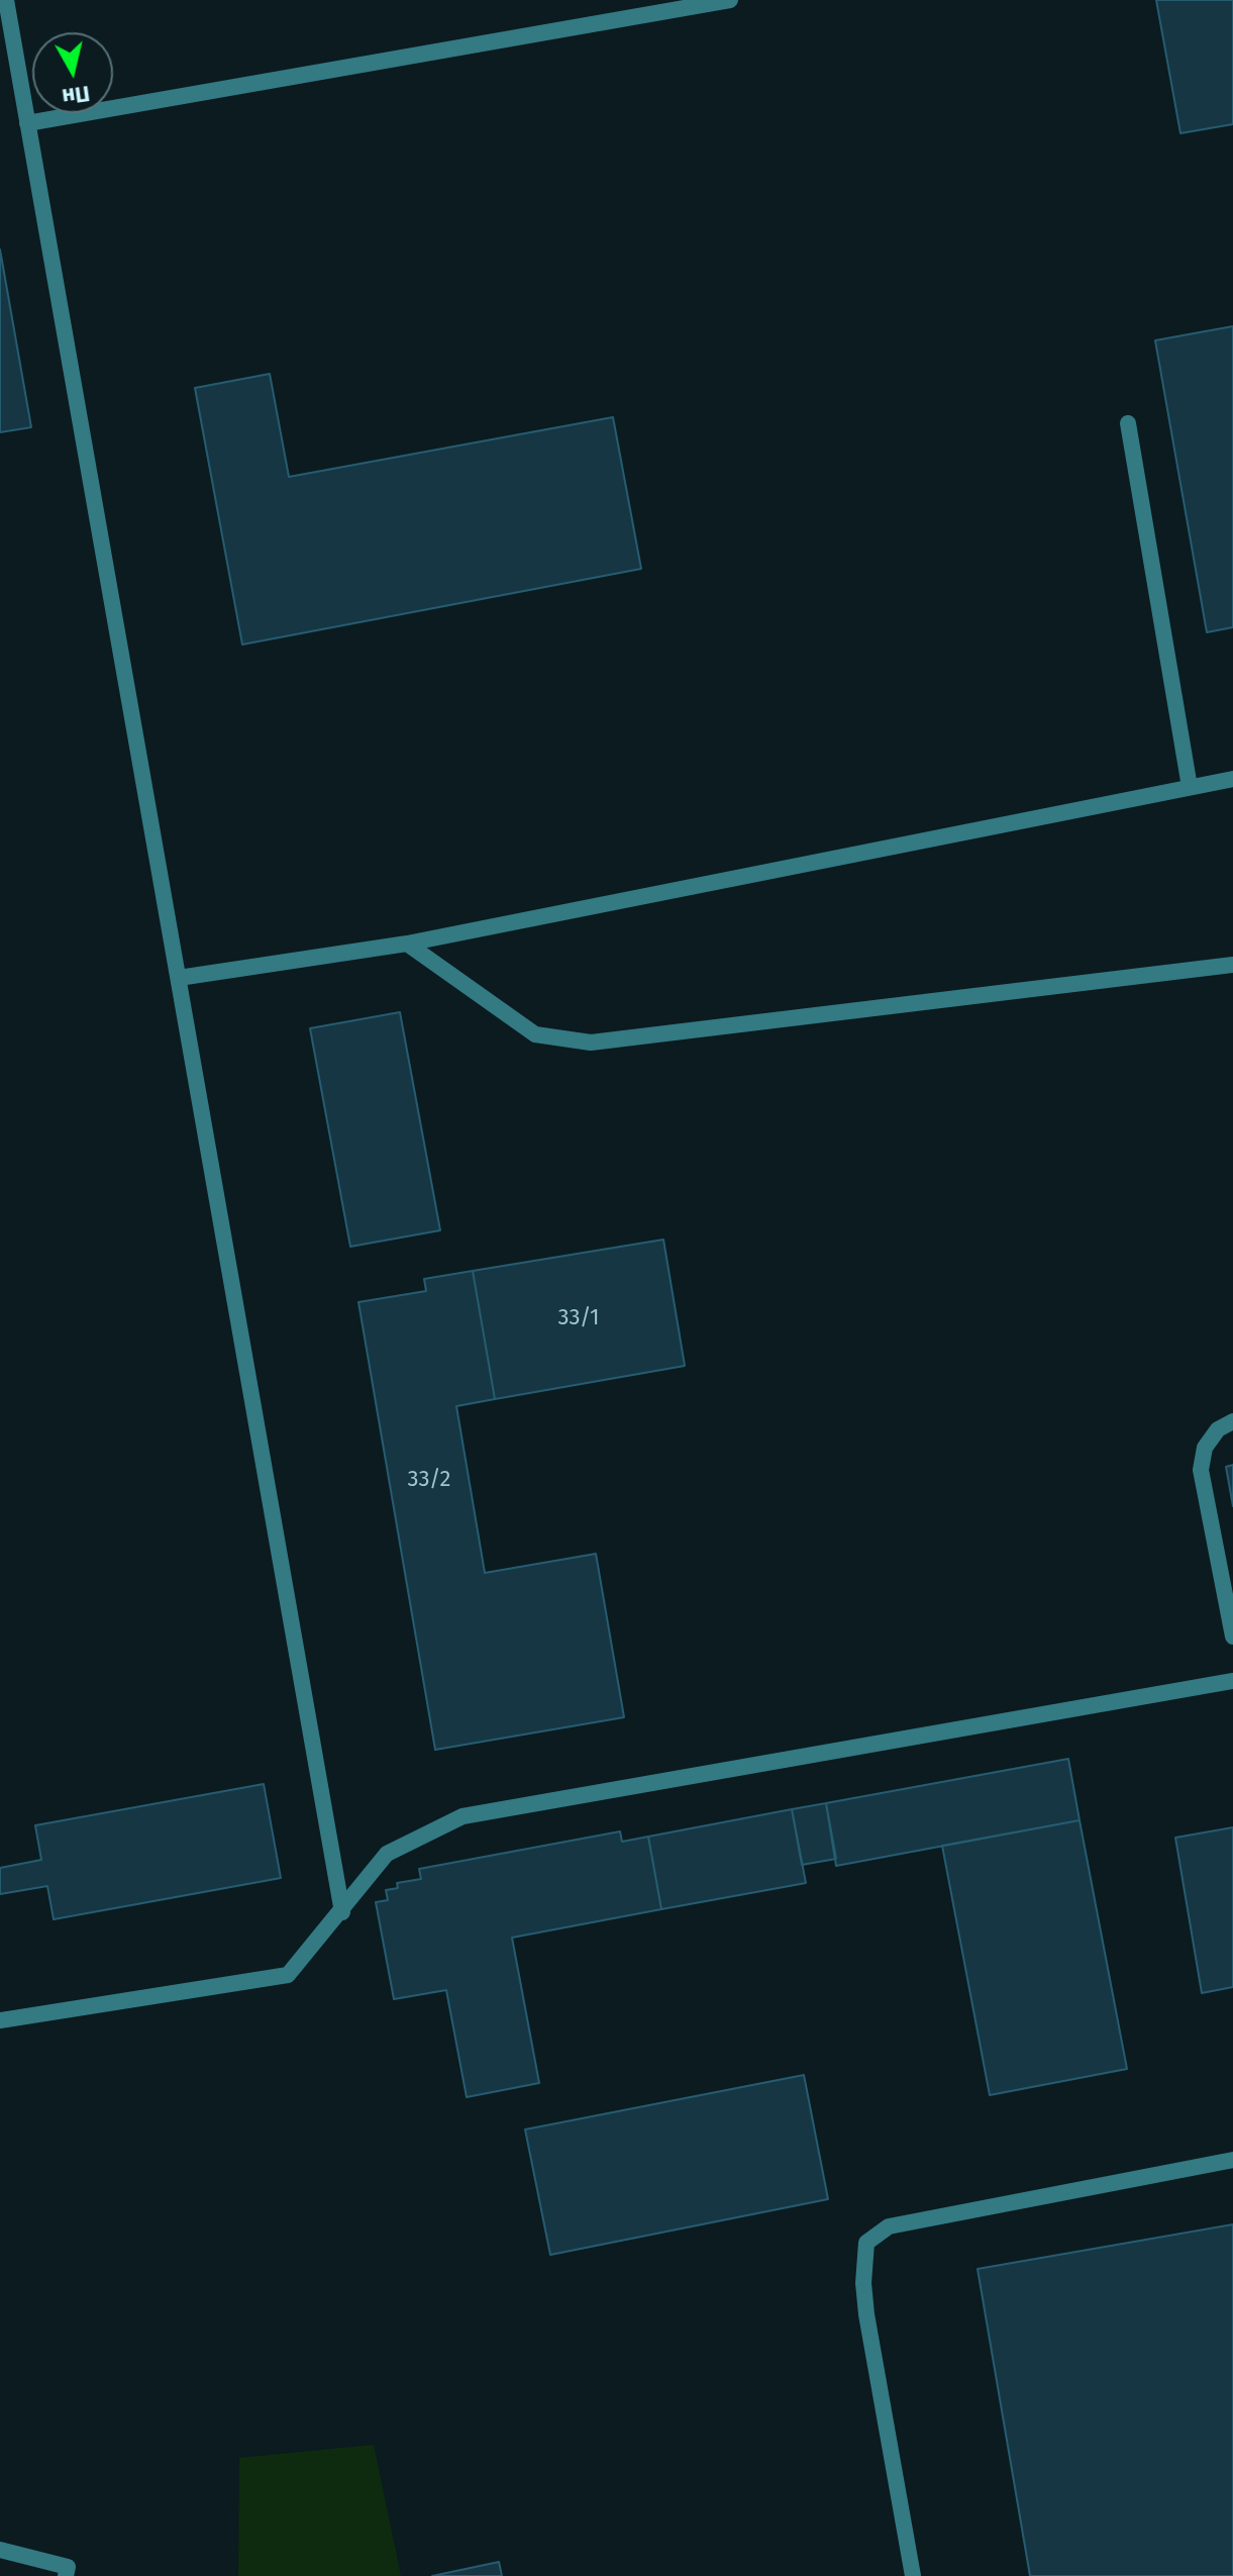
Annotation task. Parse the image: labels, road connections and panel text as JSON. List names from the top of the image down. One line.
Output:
{"house_numbers":["33/1","33/2"],"north":"bottom"}
